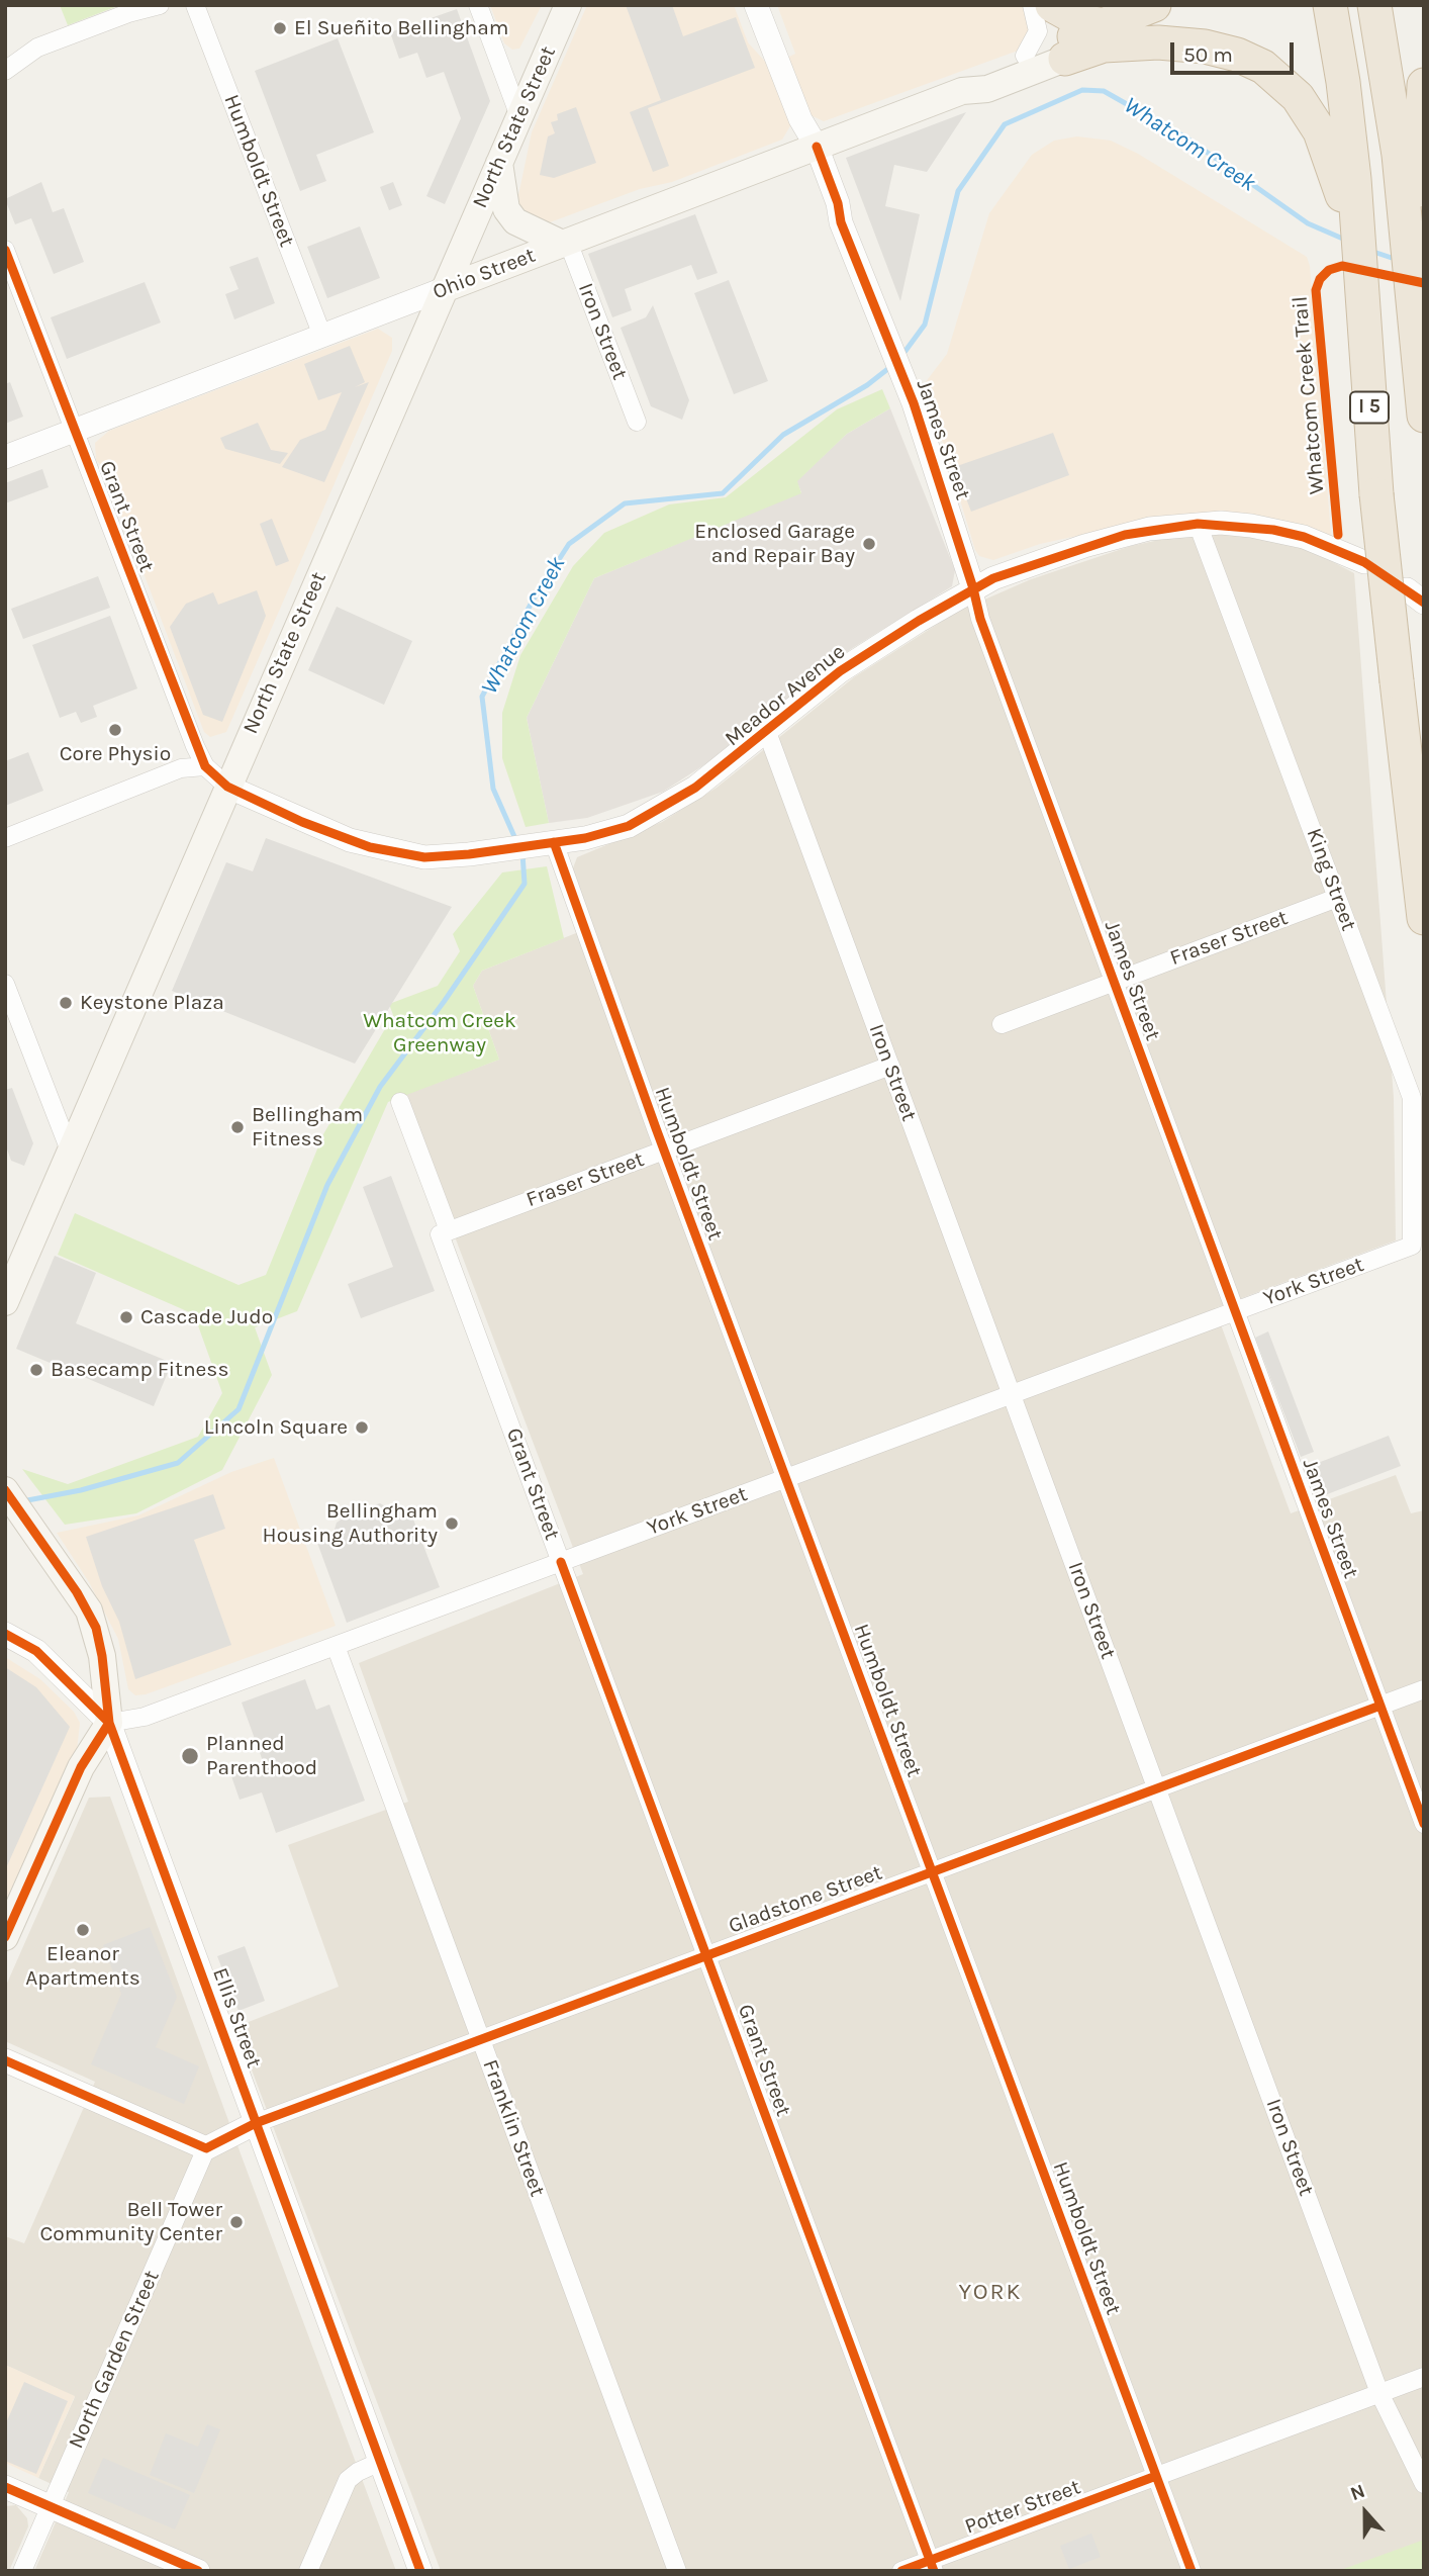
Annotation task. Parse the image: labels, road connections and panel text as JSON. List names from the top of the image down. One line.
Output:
{"streets":{"highway":["I 5"],"main road":["North State Street","Ohio Street","Ellis Street"],"street":["Humboldt Street","Iron Street","James Street","Grant Street","Meador Avenue","King Street","Fraser Street","York Street","Gladstone Street","Franklin Street","North Garden Street","Potter Street"],"cycle path":["Whatcom Creek Trail"]},"crossings":[["North State Street","Ohio Street"],["North State Street","Grant Street"],["North State Street","Meador Avenue"],["Humboldt Street","Ohio Street"],["Humboldt Street","Meador Avenue"],["Humboldt Street","Fraser Street"],["Humboldt Street","York Street"],["Humboldt Street","Gladstone Street"],["Humboldt Street","Potter Street"],["Ohio Street","Iron Street"],["Ohio Street","James Street"],["Ohio Street","Grant Street"],["Iron Street","Meador Avenue"],["Iron Street","Fraser Street"],["Iron Street","York Street"],["Iron Street","Gladstone Street"],["Iron Street","Potter Street"],["James Street","Meador Avenue"],["James Street","Fraser Street"],["James Street","York Street"],["James Street","Gladstone Street"],["Grant Street","Meador Avenue"],["Grant Street","Fraser Street"],["Grant Street","York Street"],["Grant Street","Gladstone Street"],["Grant Street","Potter Street"],["Meador Avenue","King Street"],["King Street","Fraser Street"],["King Street","York Street"],["York Street","Ellis Street"],["York Street","Franklin Street"],["Gladstone Street","Ellis Street"],["Gladstone Street","Franklin Street"],["Gladstone Street","North Garden Street"]],"districts":["YORK"],"water":["Whatcom Creek"],"parks":["Whatcom Creek Greenway"],"places":["El Sueñito Bellingham","Enclosed Garage and Repair Bay","Core Physio","Keystone Plaza","Bellingham Fitness","Cascade Judo","Basecamp Fitness","Lincoln Square","Bellingham Housing Authority","Planned Parenthood","Eleanor Apartments","Bell Tower Community Center"],"scale_bar":"50 m","north":"top"}
